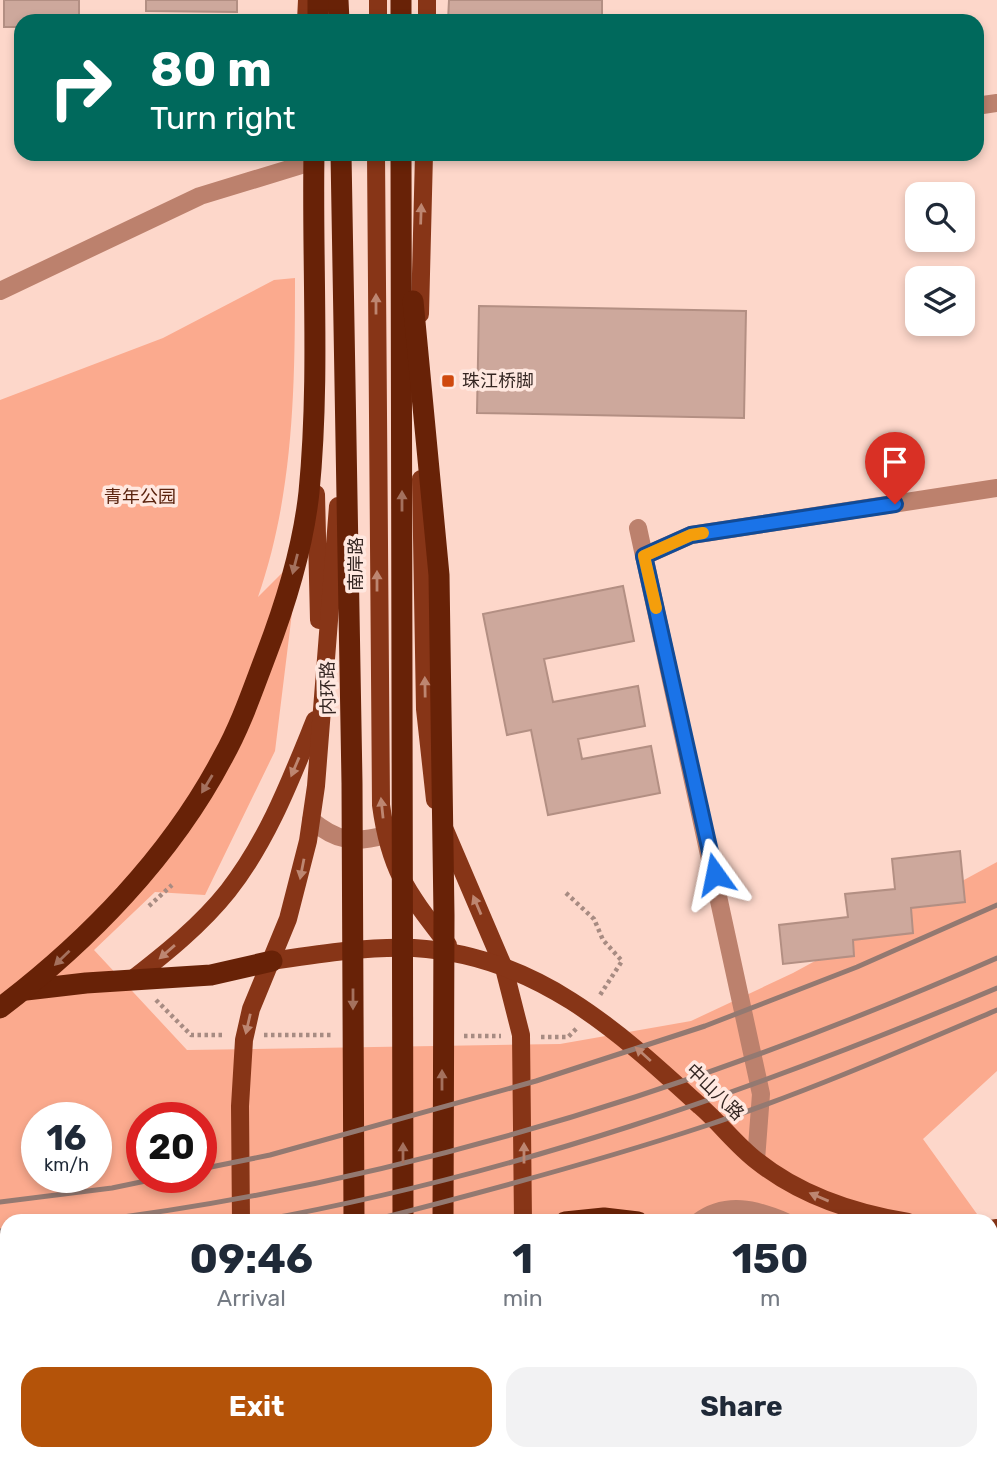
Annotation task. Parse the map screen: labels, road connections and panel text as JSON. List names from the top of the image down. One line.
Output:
{"streets":{"highway":["内环路"],"main road":["南岸路","中山八路"]},"crossings":[["南岸路","中山八路"]],"one_way":["中山八路"],"parks":["青年公园"],"places":{"transit":["珠江桥脚"]},"page":{"turn":["80 m","Turn right"],"speed":"16 km/h","limit":"20","eta":["09:46","Arrival","1","min","150","m"],"buttons":["Exit","Share"]}}
